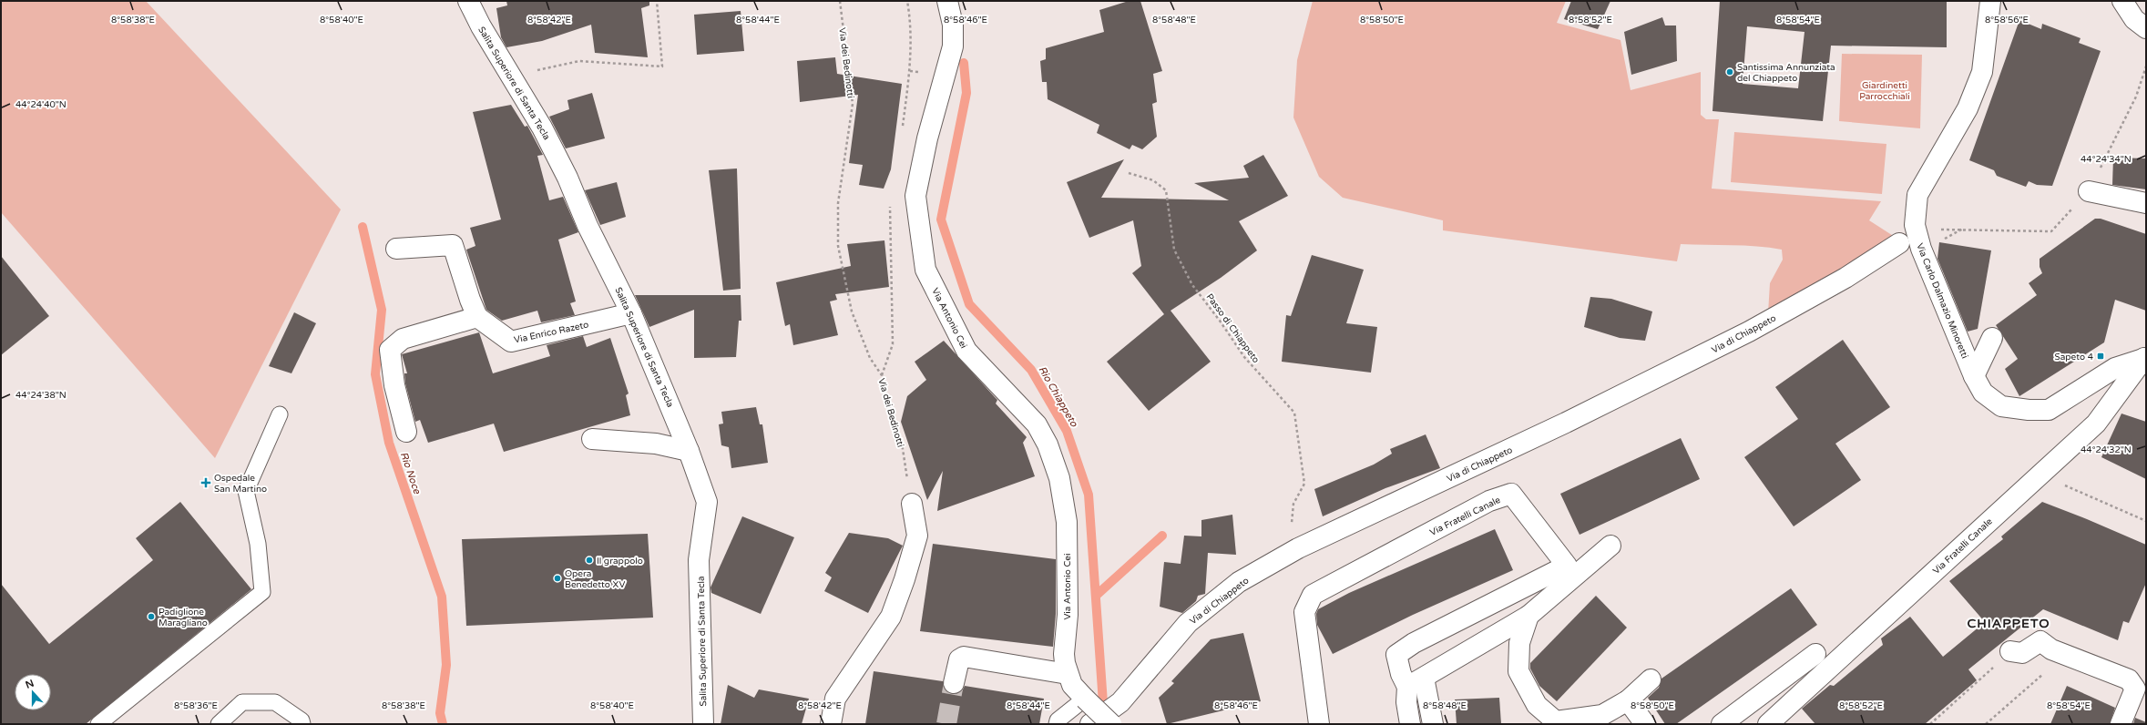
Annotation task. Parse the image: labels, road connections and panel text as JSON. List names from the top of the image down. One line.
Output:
{"streets":{"street":["Salita Superiore di Santa Tecla","Via Carlo Dalmazio Minoretti","Via Antonio Cei","Via Enrico Razeto","Via di Chiappeto","Via Fratelli Canale"],"path":["Via dei Bedinotti","Passo di Chiappeto"]},"crossings":[["Salita Superiore di Santa Tecla","Via Enrico Razeto"],["Via Carlo Dalmazio Minoretti","Via Fratelli Canale"],["Passo di Chiappeto","Via di Chiappeto"]],"districts":["CHIAPPETO"],"water":["Rio Chiappeto","Rio Noce"],"parks":["Giardinetti Parrocchiali"],"places":{"other":["Santissima Annunziata del Chiappeto","Il grappolo","Opera Benedetto XV","Padiglione Maragliano"],"transit":["Sapeto 4"],"health":["Ospedale San Martino"]},"north":"top","coordinates":["8°58'38\"E","8°58'40\"E","8°58'42\"E","8°58'44\"E","8°58'46\"E","8°58'48\"E","8°58'50\"E","8°58'52\"E","8°58'54\"E","8°58'56\"E","44°24'40\"N","44°24'34\"N","44°24'38\"N","44°24'32\"N","8°58'36\"E"]}
